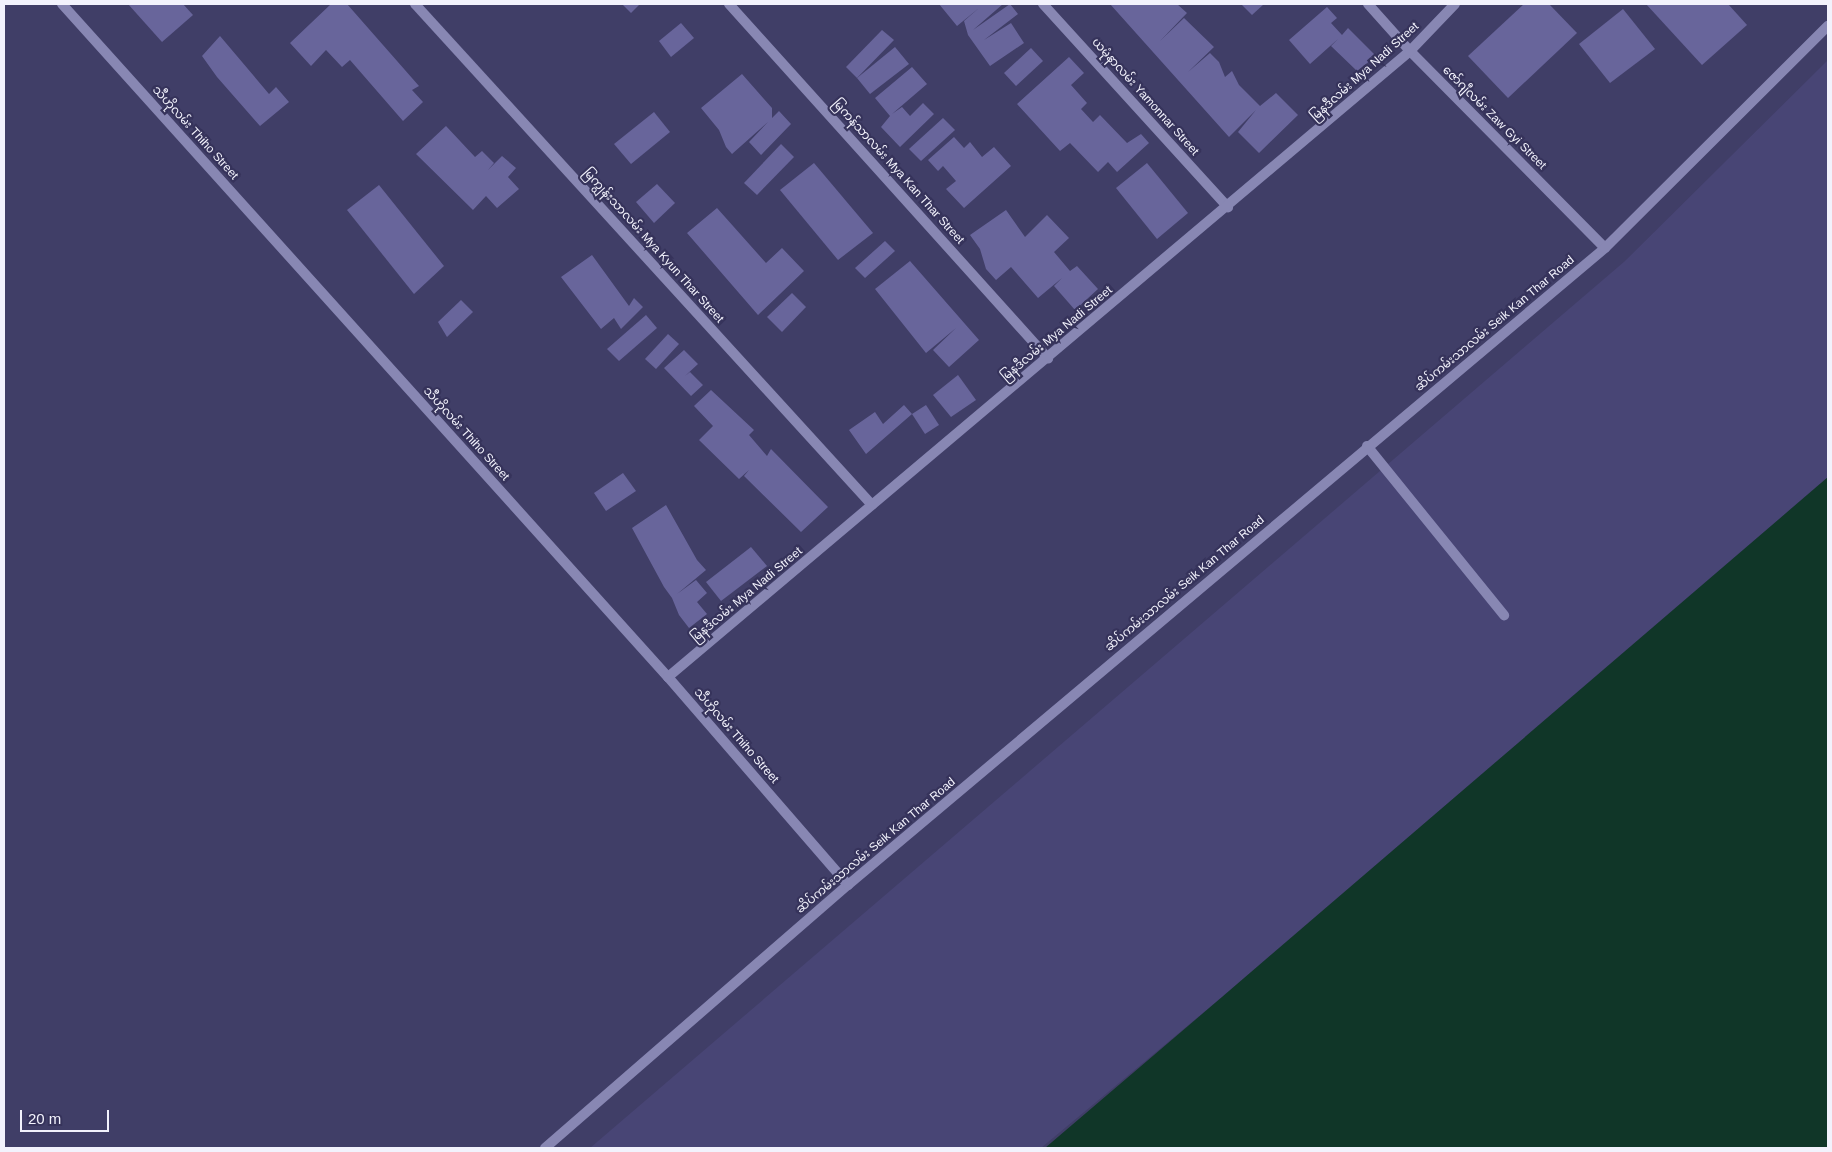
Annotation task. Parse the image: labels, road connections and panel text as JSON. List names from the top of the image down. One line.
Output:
{"streets":{"street":["မြနဒီလမ်း Mya Nadi Street","ယမုံနာလမ်း Yamonnar Street","ဇော်ဂျီလမ်း Zaw Gyi Street","သီဟိုလမ်း Thiho Street","မြကန်သာလမ်း Mya Kan Thar Street","မြကျွန်းသာလမ်း Mya Kyun Thar Street","ဆိပ်ကမ်းသာလမ်း Seik Kan Thar Road"]},"crossings":[["မြနဒီလမ်း Mya Nadi Street","ယမုံနာလမ်း Yamonnar Street"],["မြနဒီလမ်း Mya Nadi Street","ဇော်ဂျီလမ်း Zaw Gyi Street"],["မြနဒီလမ်း Mya Nadi Street","သီဟိုလမ်း Thiho Street"],["မြနဒီလမ်း Mya Nadi Street","မြကန်သာလမ်း Mya Kan Thar Street"],["မြနဒီလမ်း Mya Nadi Street","မြကျွန်းသာလမ်း Mya Kyun Thar Street"],["ဇော်ဂျီလမ်း Zaw Gyi Street","ဆိပ်ကမ်းသာလမ်း Seik Kan Thar Road"],["သီဟိုလမ်း Thiho Street","ဆိပ်ကမ်းသာလမ်း Seik Kan Thar Road"]],"scale_bar":"20 m"}
